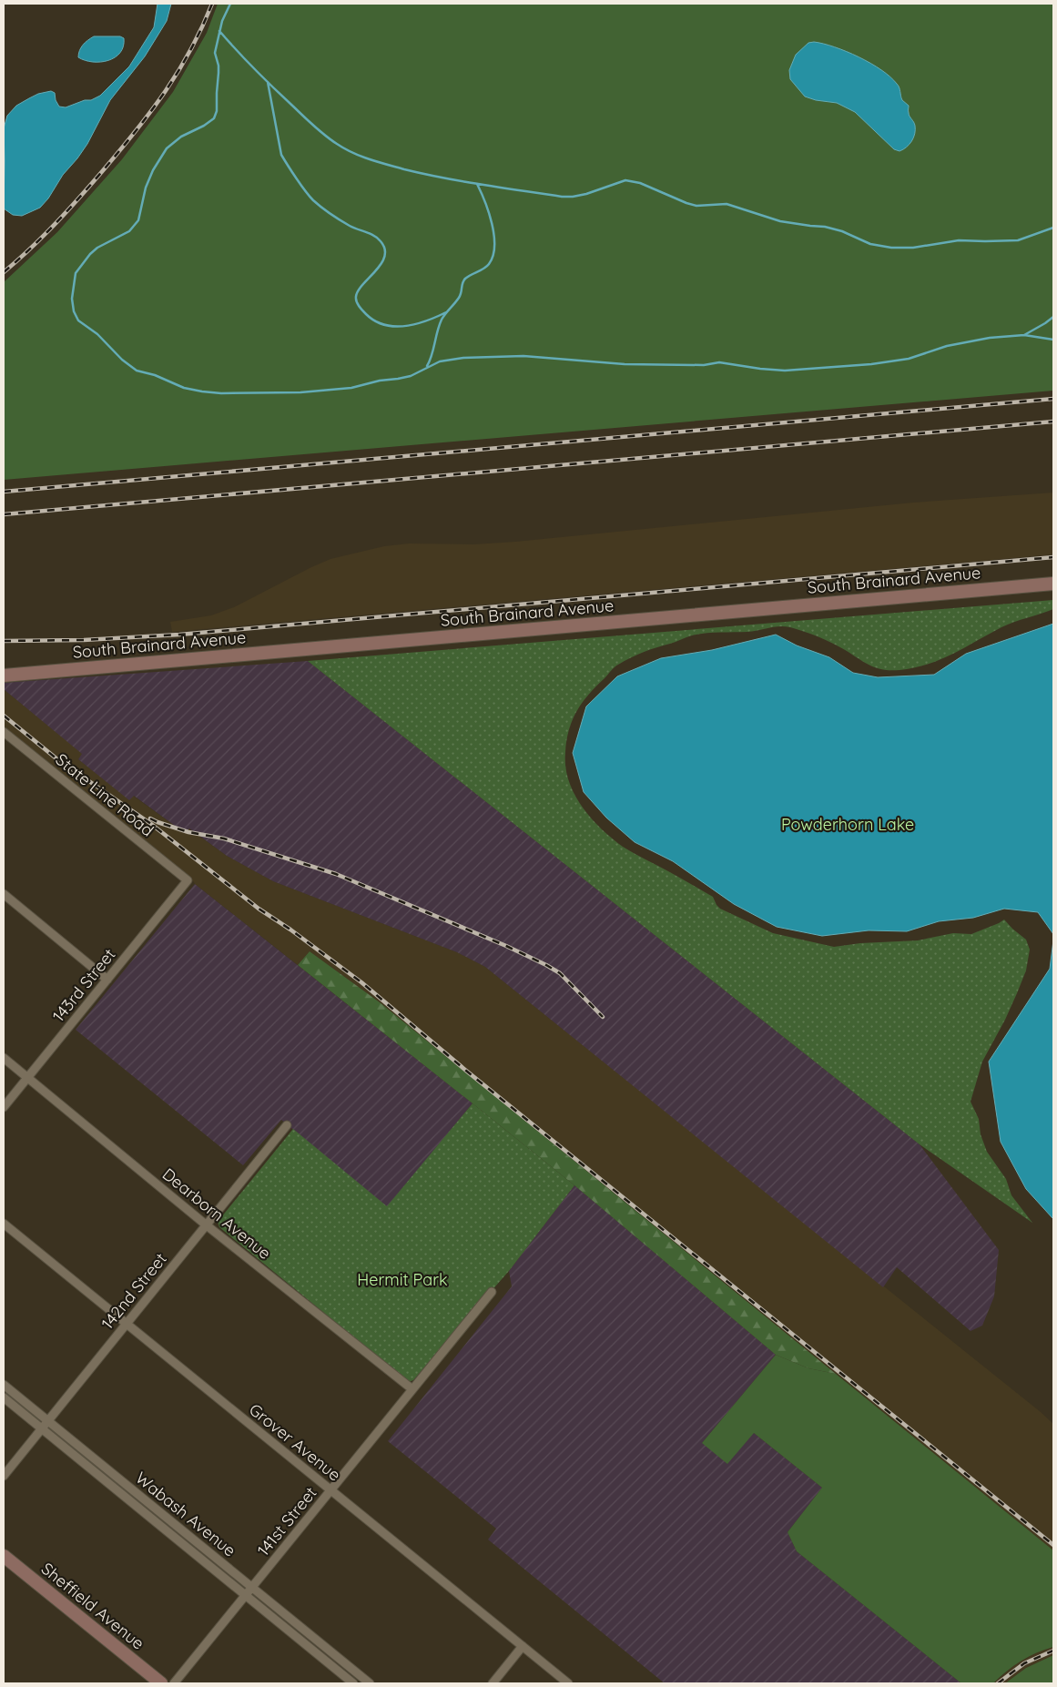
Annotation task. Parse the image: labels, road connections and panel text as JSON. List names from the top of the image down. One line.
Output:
{"streets":{"main road":["South Brainard Avenue","Sheffield Avenue"],"street":["State Line Road","143rd Street","Dearborn Avenue","142nd Street","Grover Avenue","Wabash Avenue","141st Street"]},"crossings":[["State Line Road","143rd Street"],["143rd Street","Dearborn Avenue"],["Dearborn Avenue","142nd Street"],["Dearborn Avenue","141st Street"],["142nd Street","Grover Avenue"],["142nd Street","Wabash Avenue"],["Grover Avenue","141st Street"],["Wabash Avenue","141st Street"]],"parks":["Powderhorn Lake","Hermit Park"]}
